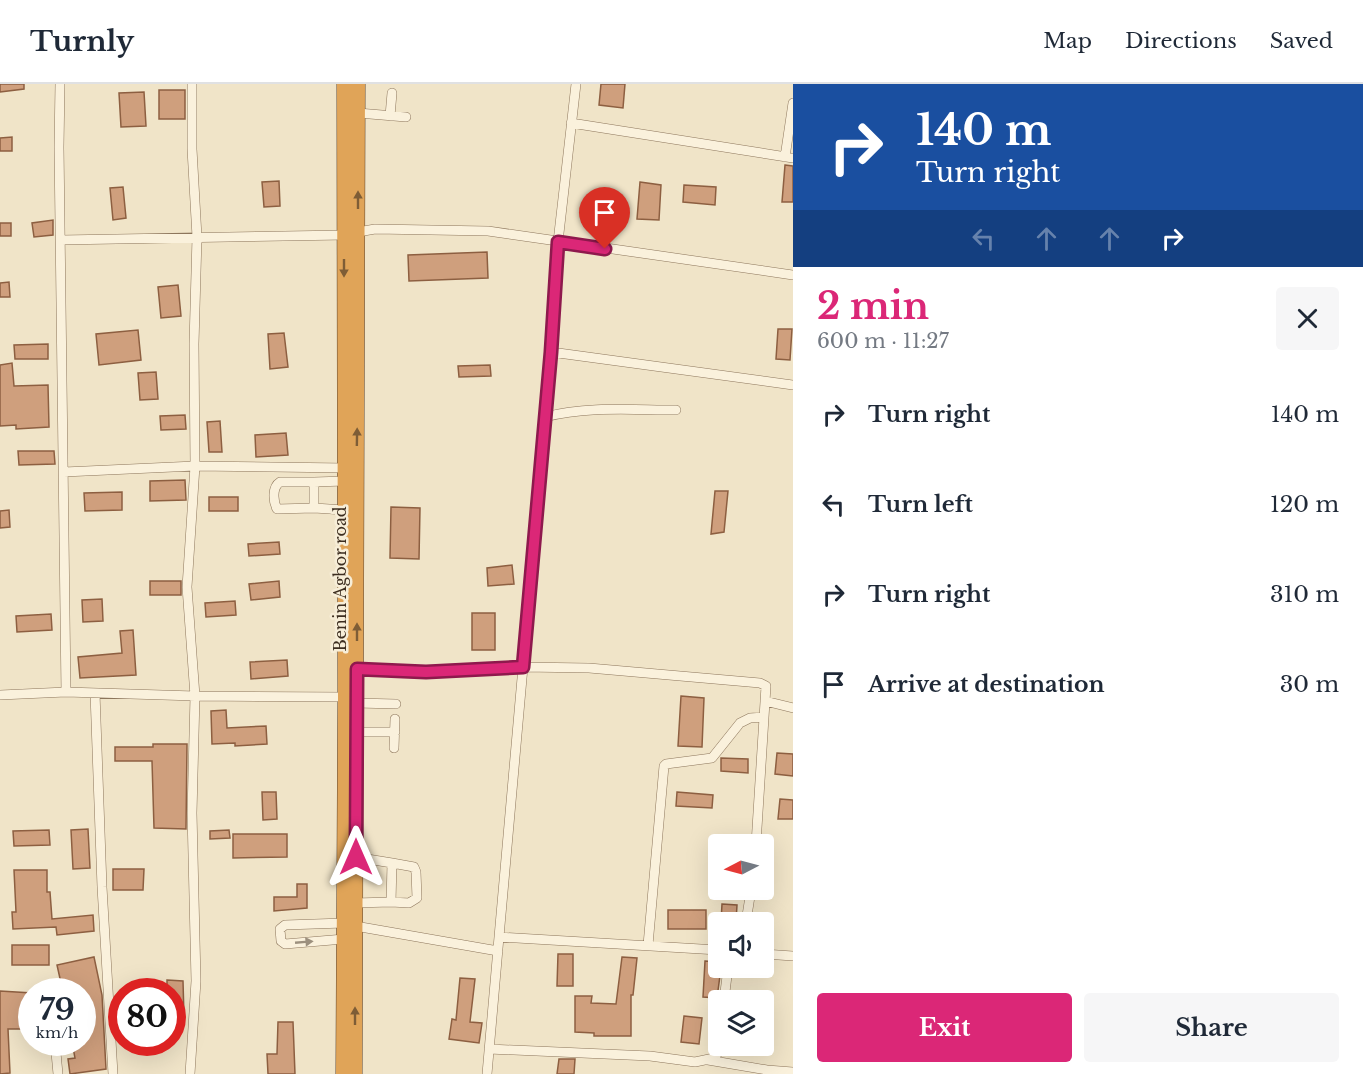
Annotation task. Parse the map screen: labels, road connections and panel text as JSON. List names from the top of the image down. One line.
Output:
{"streets":{"highway":["Benin Agbor road"]},"north":"left","page":{"header":"Turnly","nav":["Map","Directions","Saved"],"turn":["140 m","Turn right"],"heading":["2 min","600 m · 11:27"],"list":[{"name":"Turn right","value":"140 m"},{"name":"Turn left","value":"120 m"},{"name":"Turn right","value":"310 m"},{"name":"Arrive at destination","value":"30 m"}],"speed":"79 km/h","limit":"80","buttons":["Exit","Share"]}}
